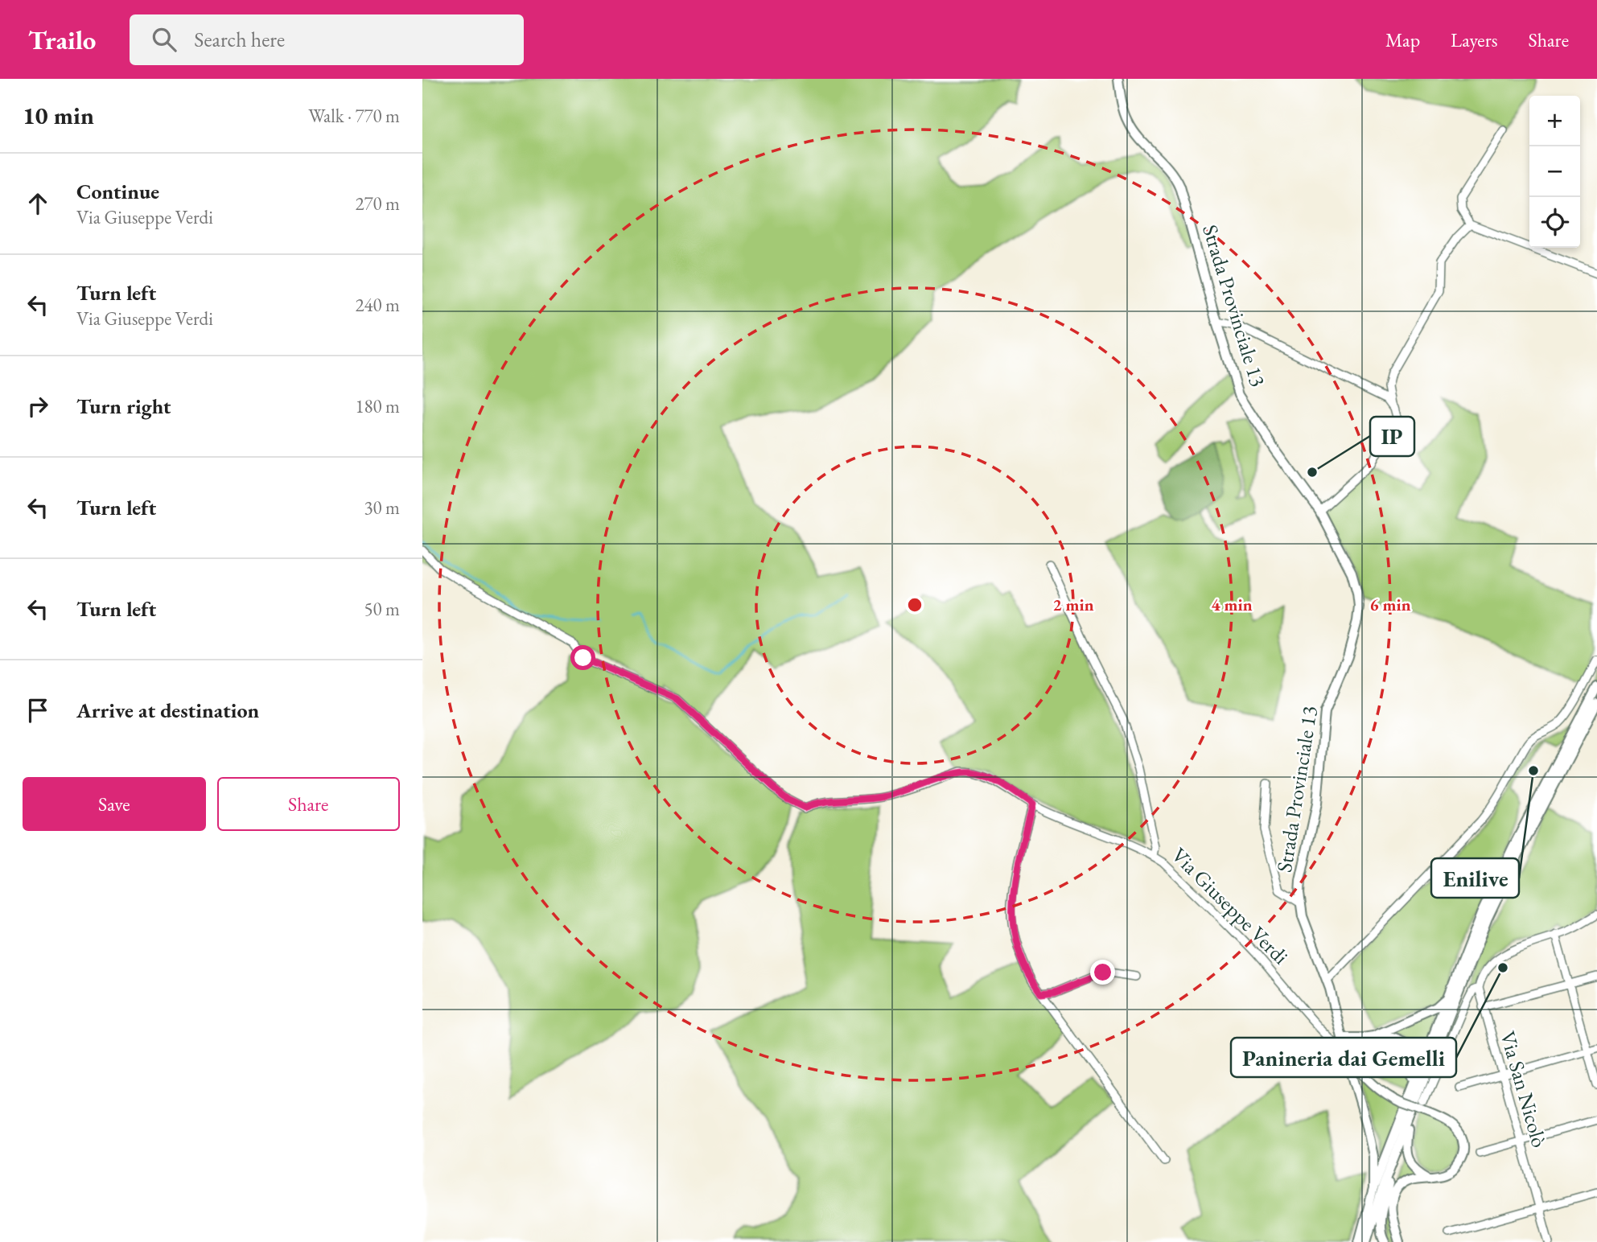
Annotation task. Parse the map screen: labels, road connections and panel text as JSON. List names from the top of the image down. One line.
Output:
{"streets":{"main road":["Strada Provinciale 13"],"street":["Via Giuseppe Verdi","Via San Nicolò"]},"crossings":[["Strada Provinciale 13","Via Giuseppe Verdi"]],"places":["IP","Enilive","Panineria dai Gemelli"],"page":{"header":"Trailo","search":"Search here","nav":["Map","Layers","Share"],"heading":["10 min","Walk · 770 m"],"map_buttons":["+","−"],"list":[["Continue","Via Giuseppe Verdi","270 m"],["Turn left","Via Giuseppe Verdi","240 m"],["Turn right","180 m"],["Turn left","30 m"],["Turn left","50 m"],"Arrive at destination"],"buttons":["Save","Share"]},"rings":["2 min","4 min","6 min"]}
